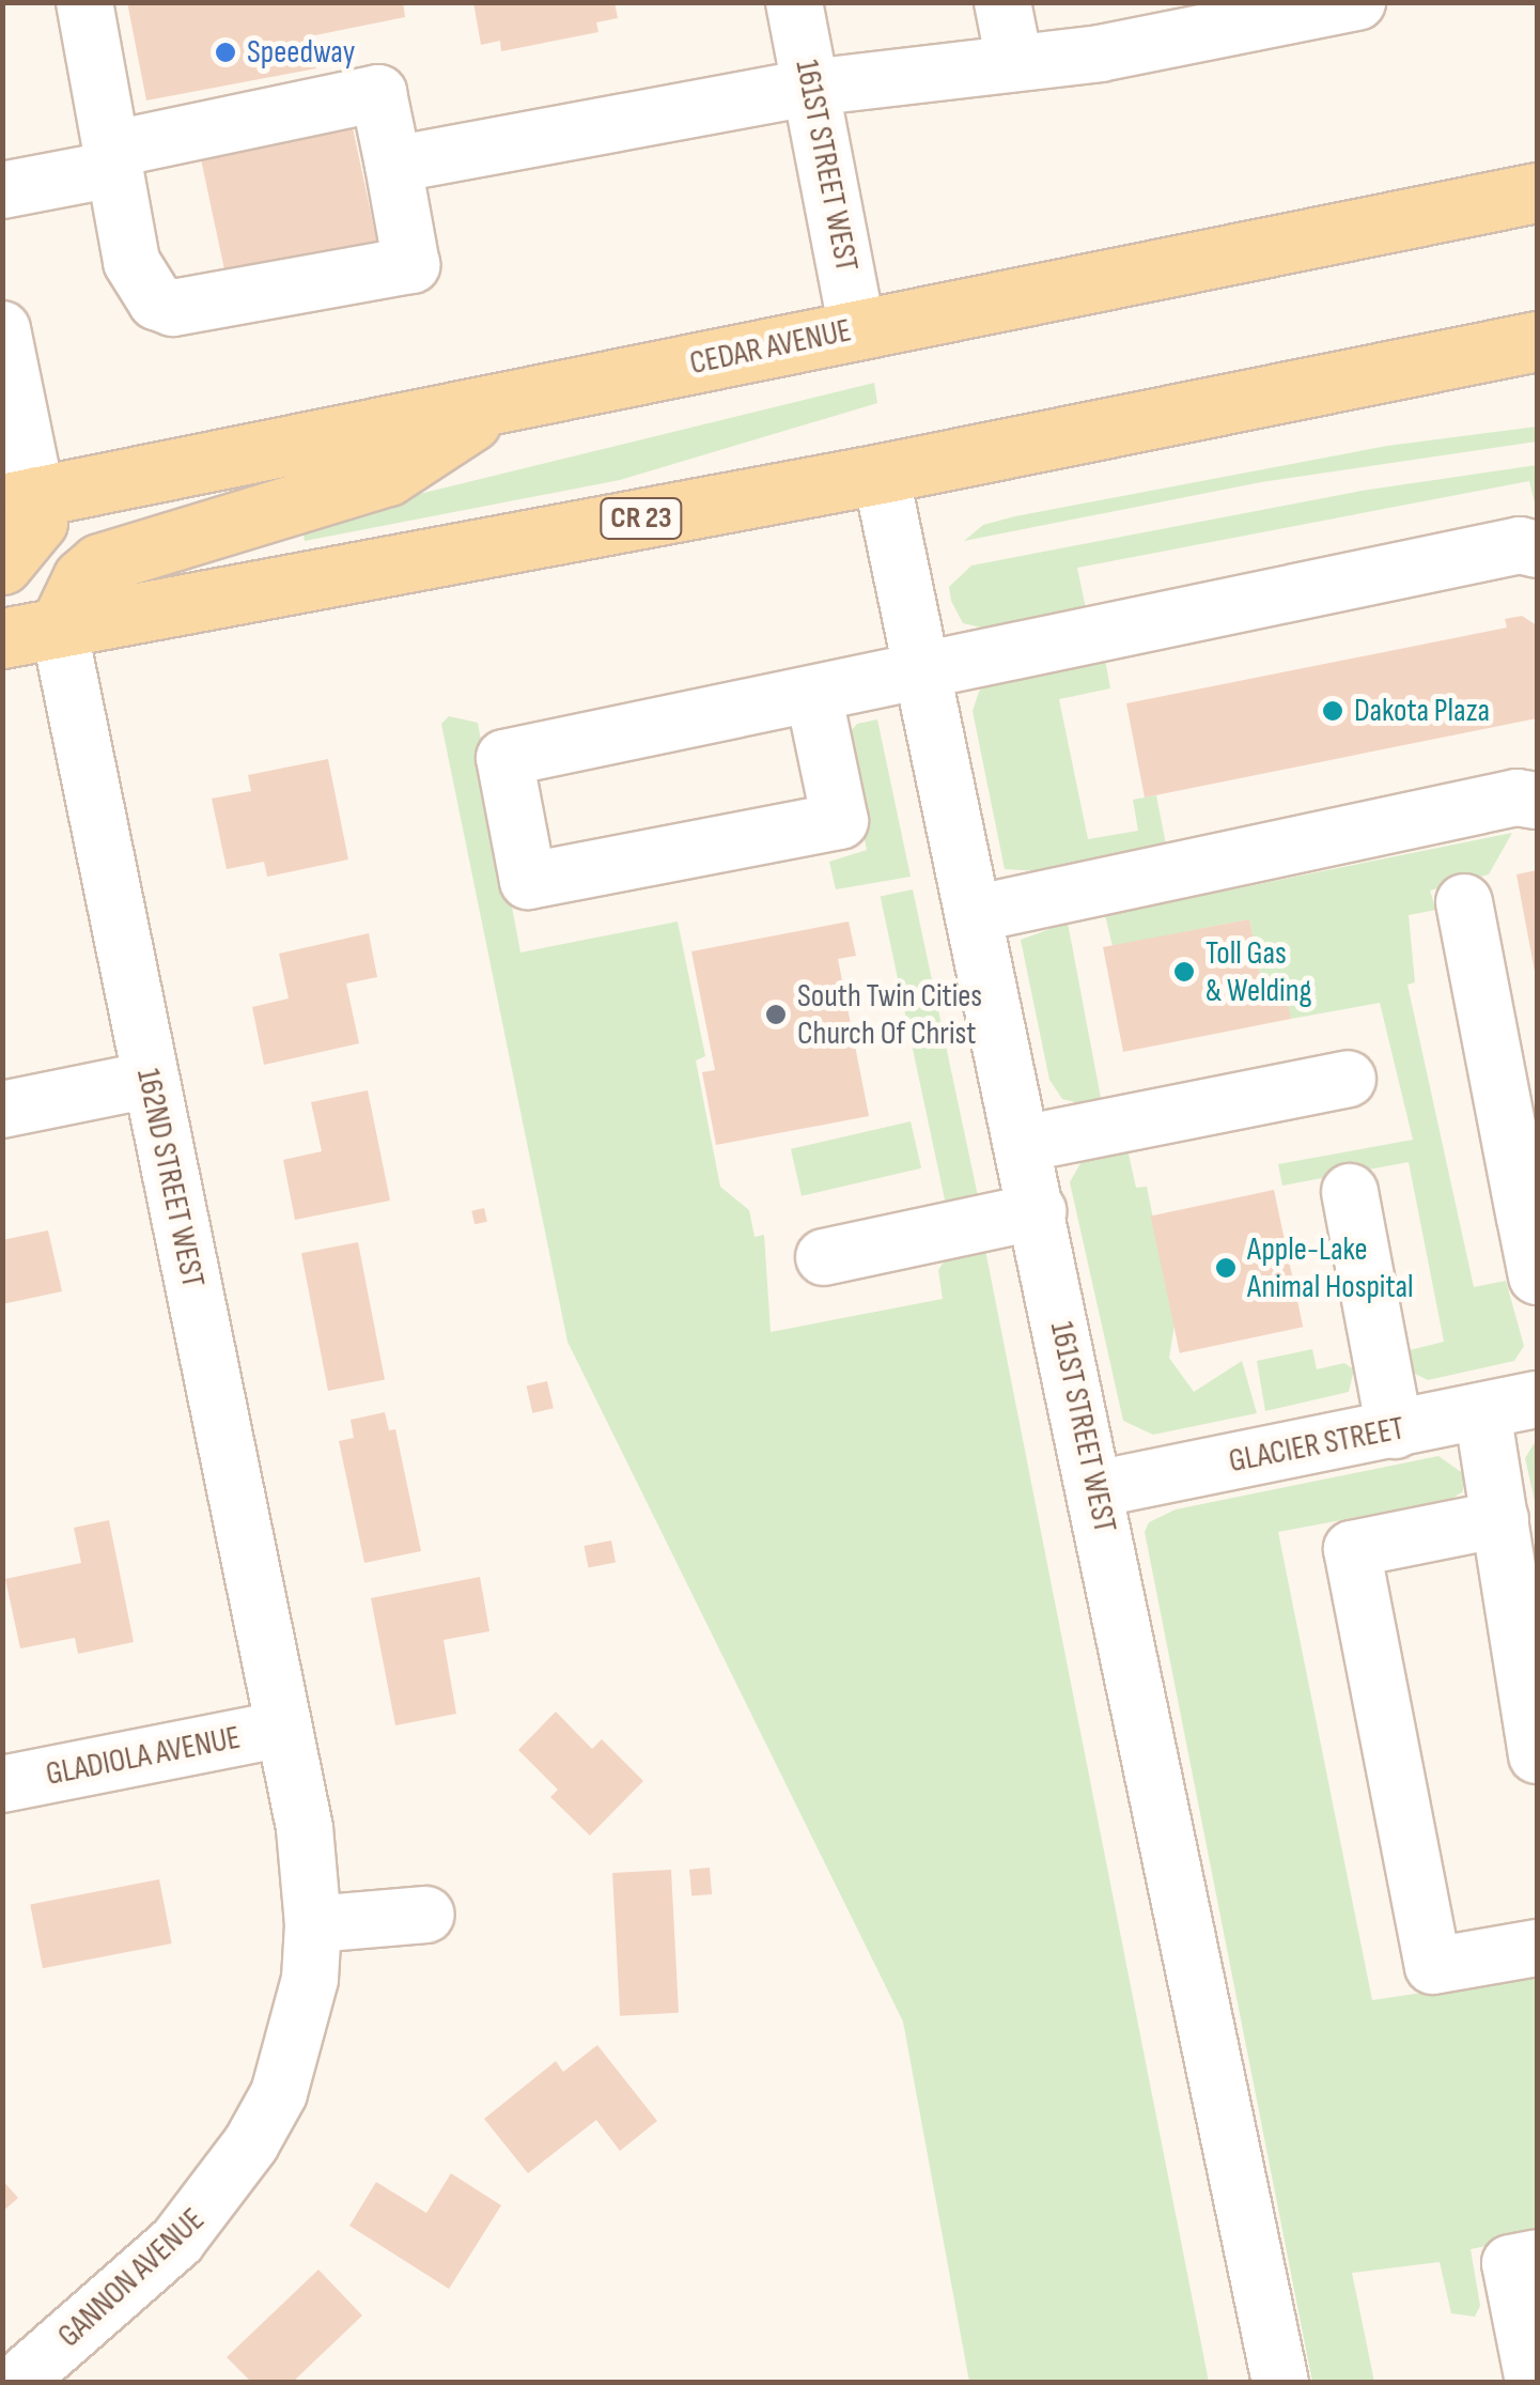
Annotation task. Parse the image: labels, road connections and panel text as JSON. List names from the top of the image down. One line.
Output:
{"streets":{"main road":["CEDAR AVENUE","CR 23"],"street":["161ST STREET WEST","162ND STREET WEST","GLACIER STREET","GLADIOLA AVENUE","GANNON AVENUE"]},"crossings":[["161ST STREET WEST","CEDAR AVENUE"],["161ST STREET WEST","CR 23"],["161ST STREET WEST","GLACIER STREET"],["CR 23","162ND STREET WEST"],["162ND STREET WEST","GLADIOLA AVENUE"],["162ND STREET WEST","GANNON AVENUE"],["GLADIOLA AVENUE","GANNON AVENUE"]],"places":["Speedway","Dakota Plaza","Toll Gas & Welding","South Twin Cities Church Of Christ","Apple-Lake Animal Hospital"]}
